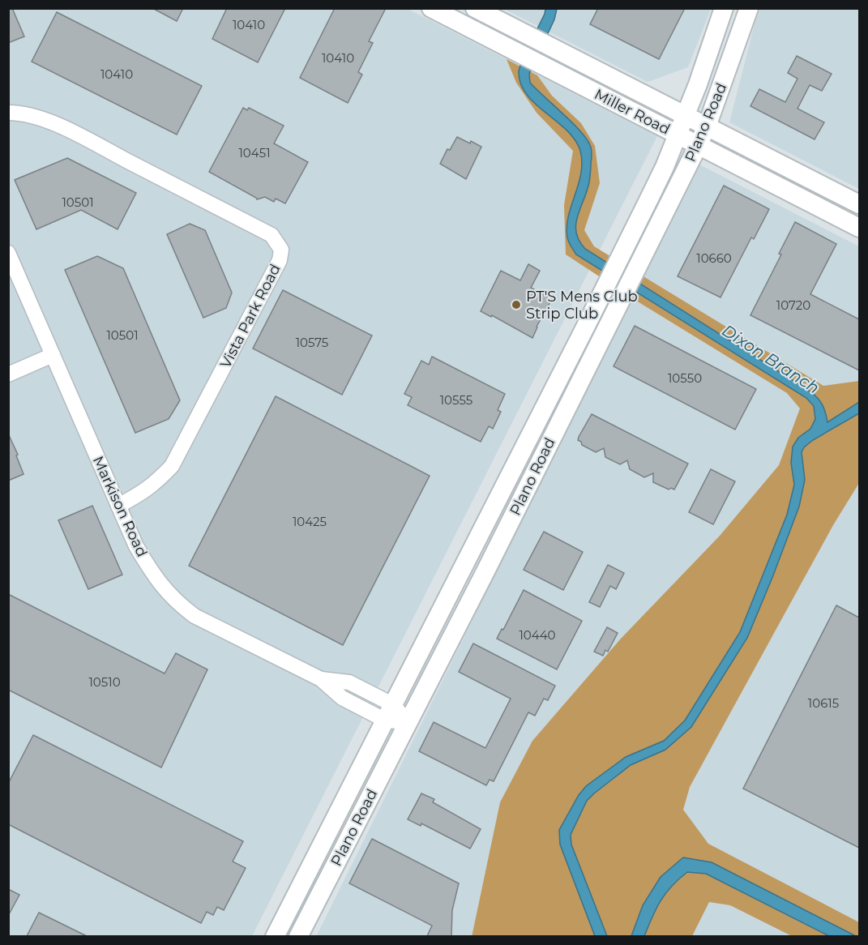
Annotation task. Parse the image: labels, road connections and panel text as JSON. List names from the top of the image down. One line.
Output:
{"streets":{"main road":["Miller Road","Plano Road"],"street":["Vista Park Road","Markison Road"]},"crossings":[["Miller Road","Plano Road"],["Plano Road","Markison Road"],["Vista Park Road","Markison Road"]],"water":["Dixon Branch"],"places":["PT'S Mens Club Strip Club"],"house_numbers":["10410","10410","10410","10451","10501","10660","10720","10501","10575","10550","10555","10425","10440","10510","10615"]}
